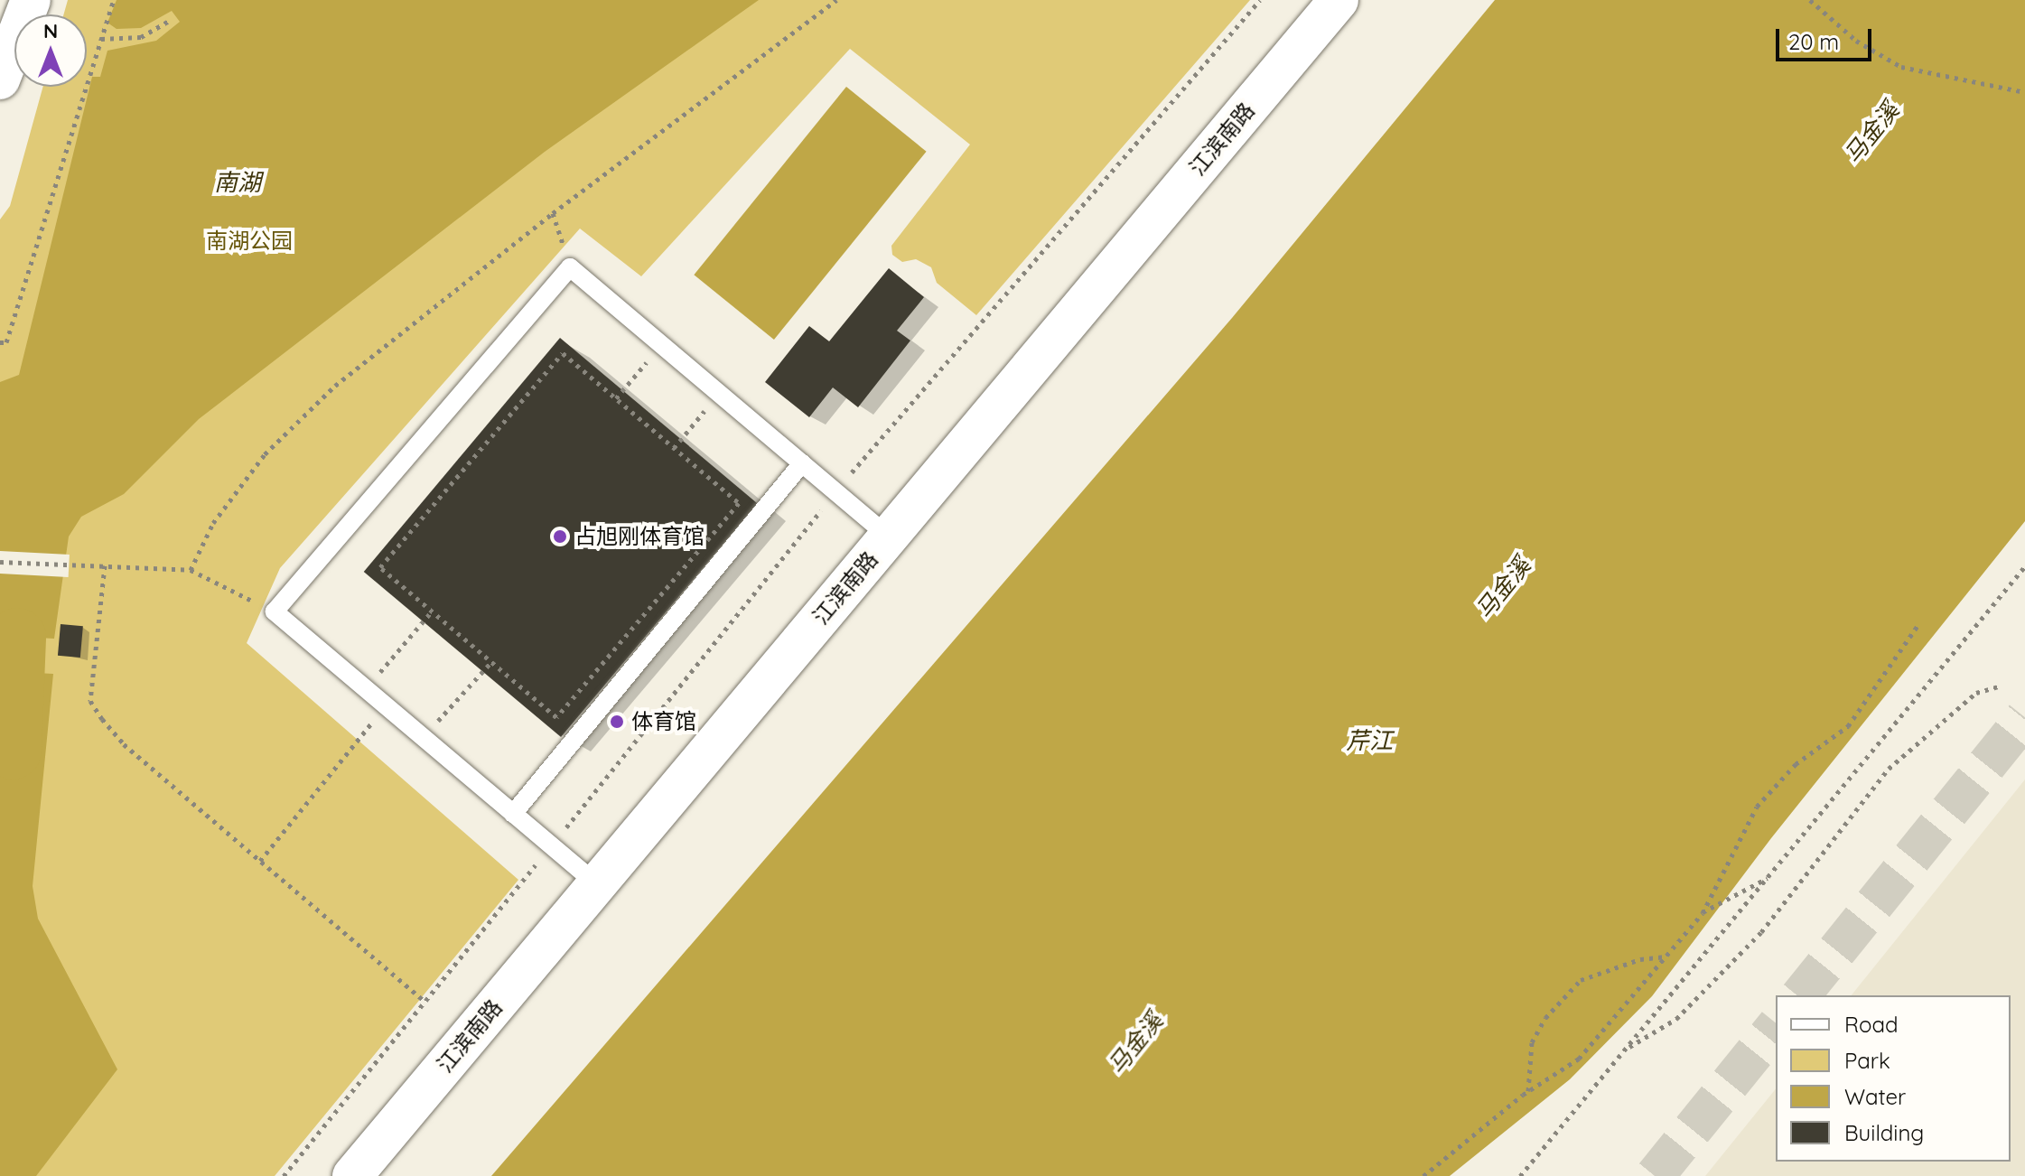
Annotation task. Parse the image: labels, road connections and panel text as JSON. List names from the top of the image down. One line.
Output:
{"streets":{"main road":["江滨南路"]},"water":["马金溪","南湖","芹江"],"parks":["南湖公园"],"places":["占旭刚体育馆","体育馆"],"legend":["Road","Park","Water","Building"],"scale_bar":"20 m","north":"top"}
